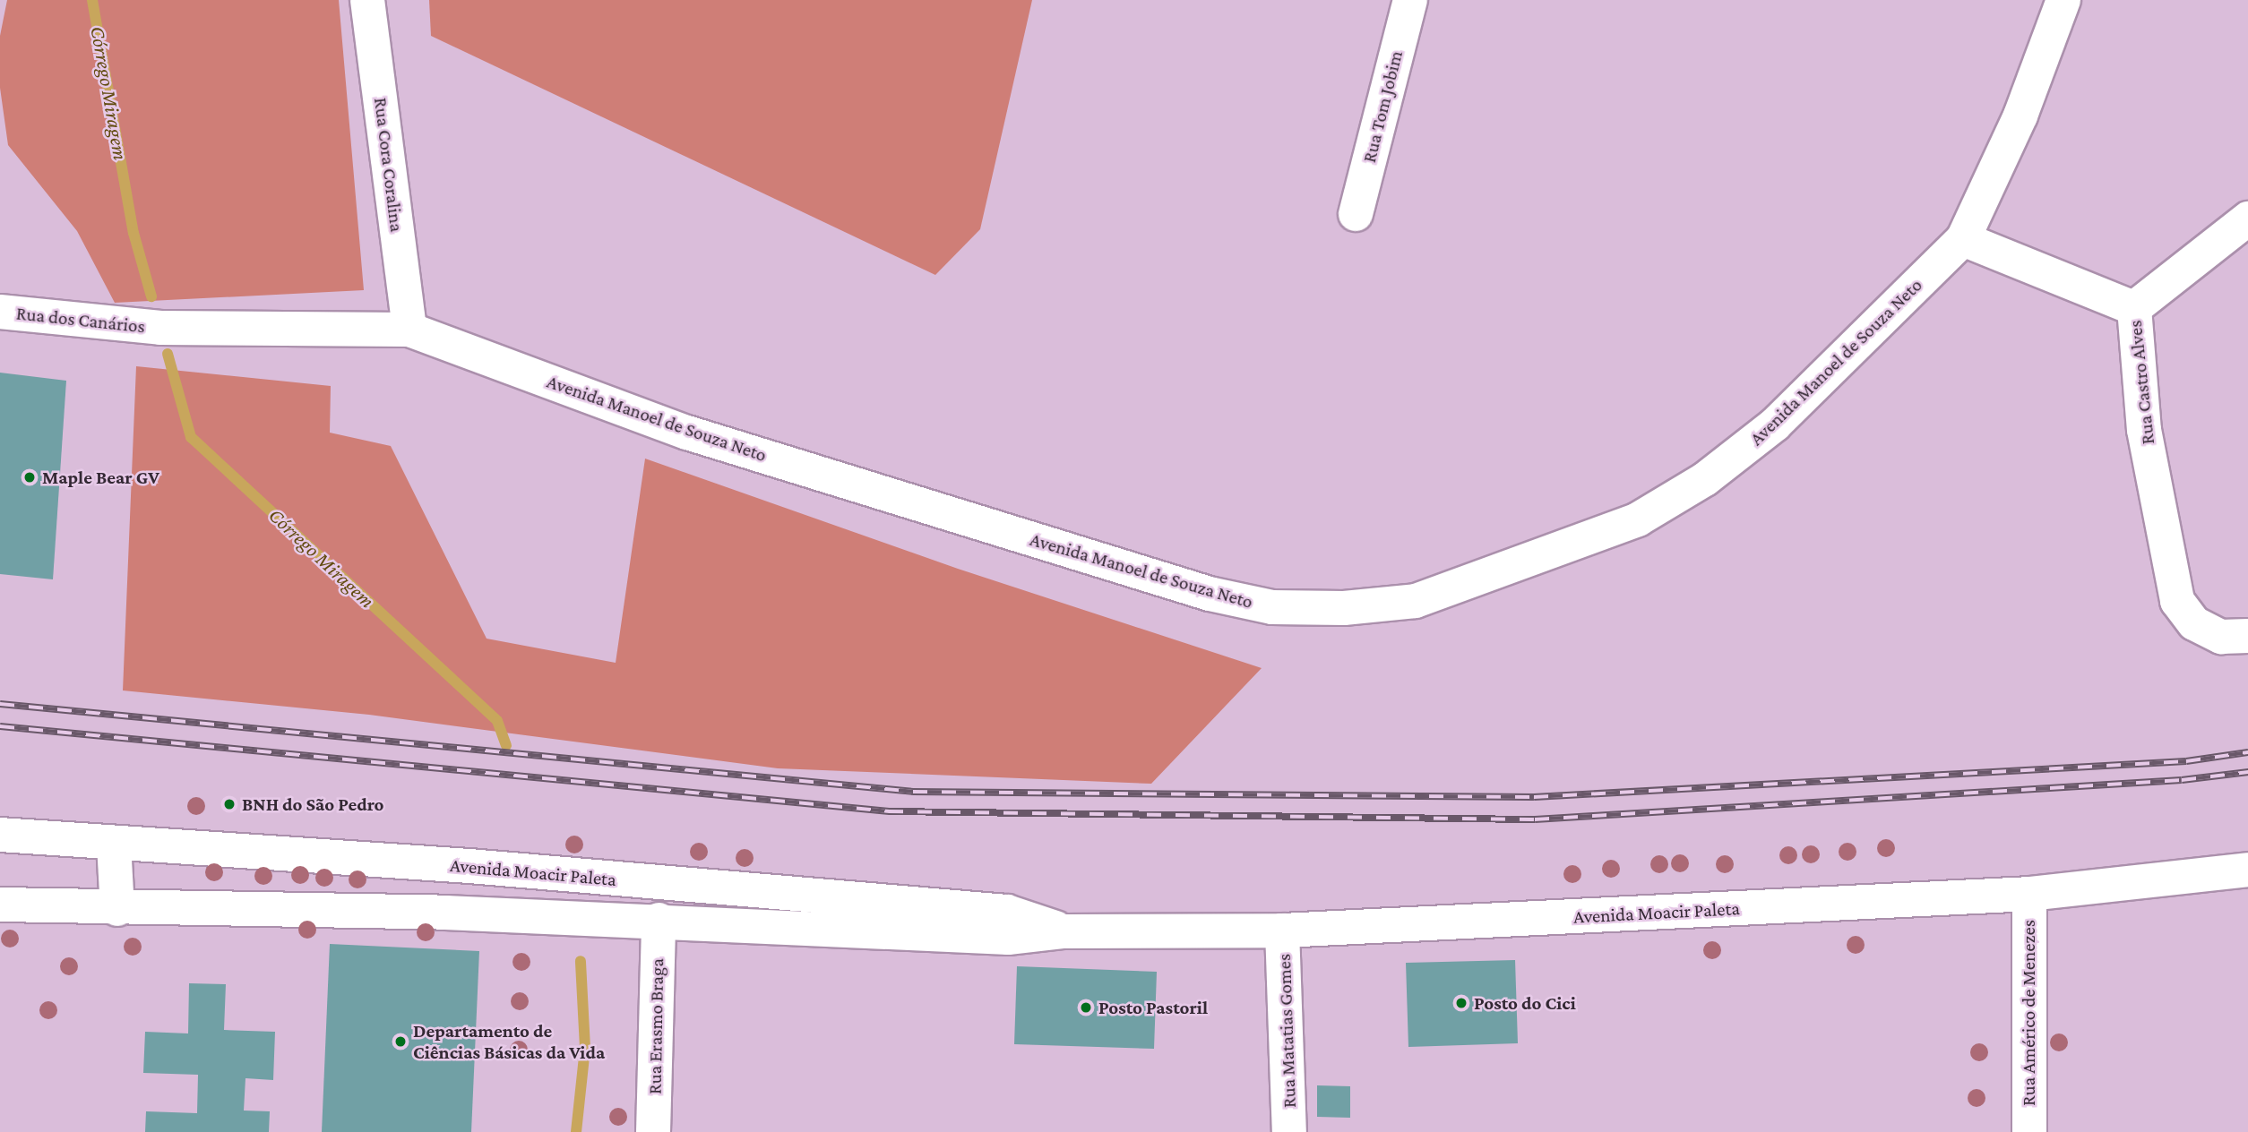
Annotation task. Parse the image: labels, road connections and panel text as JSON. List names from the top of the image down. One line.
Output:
{"streets":{"street":["Rua Tom Jobim","Rua Cora Coralina","Rua dos Canários","Avenida Manoel de Souza Neto","Rua Castro Alves","Avenida Moacir Paleta","Rua Américo de Menezes","Rua Erasmo Braga","Rua Matatias Gomes"]},"crossings":[["Rua Cora Coralina","Avenida Manoel de Souza Neto"],["Rua dos Canários","Avenida Manoel de Souza Neto"],["Avenida Manoel de Souza Neto","Rua Castro Alves"],["Avenida Moacir Paleta","Rua Américo de Menezes"],["Avenida Moacir Paleta","Rua Erasmo Braga"],["Avenida Moacir Paleta","Rua Matatias Gomes"]],"water":["Córrego Miragem"],"places":["Maple Bear GV","BNH do São Pedro","Posto do Cici","Posto Pastoril","Departamento de Ciências Básicas da Vida"]}
